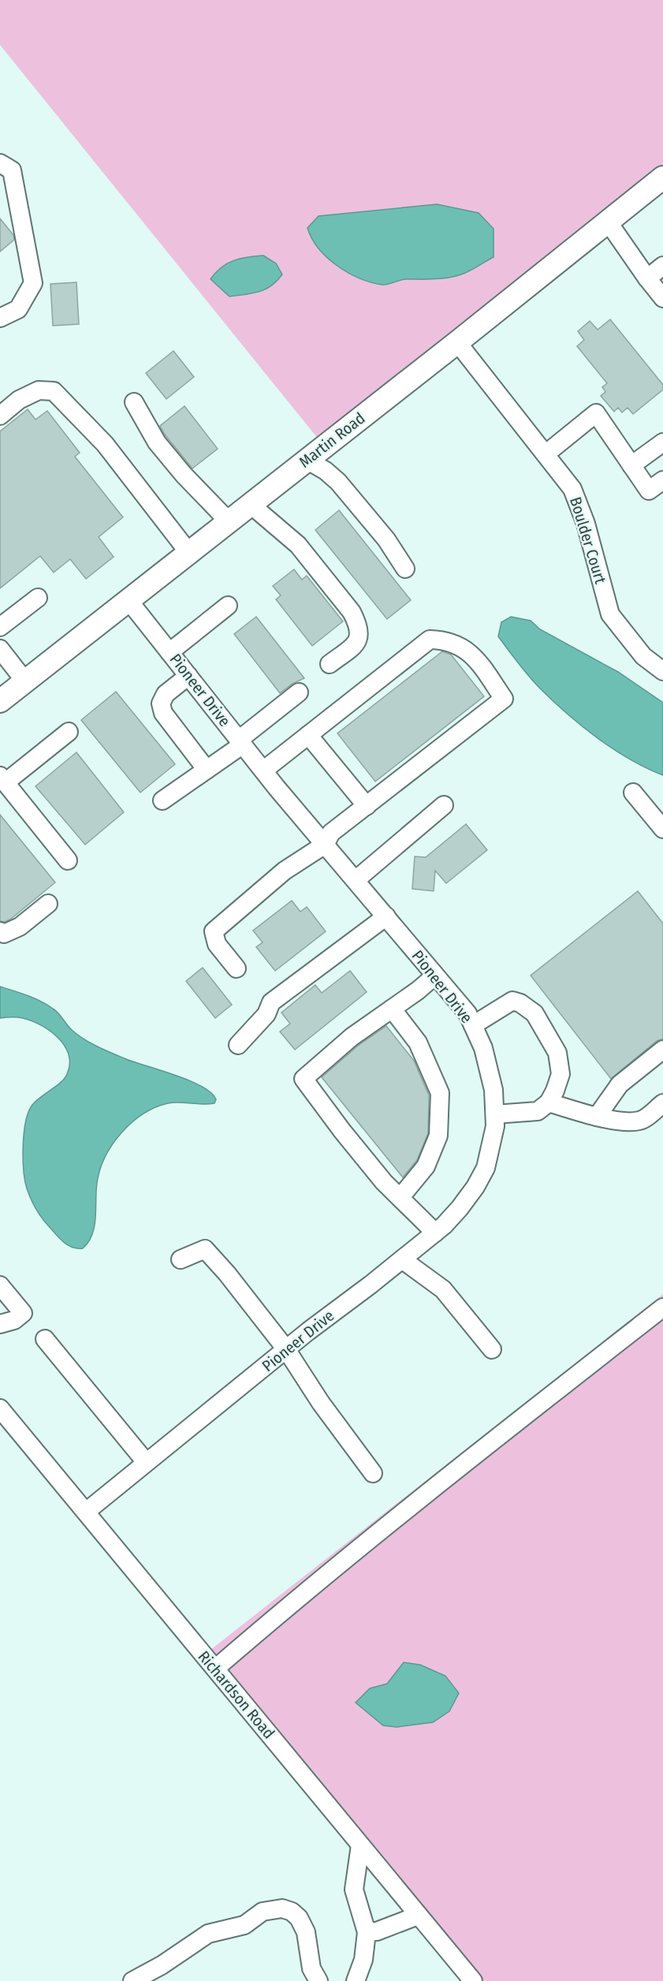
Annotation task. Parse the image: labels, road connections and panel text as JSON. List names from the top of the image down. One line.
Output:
{"streets":{"main road":["Martin Road"],"street":["Boulder Court","Pioneer Drive","Richardson Road"]},"crossings":[["Martin Road","Boulder Court"],["Martin Road","Pioneer Drive"],["Pioneer Drive","Richardson Road"]]}
